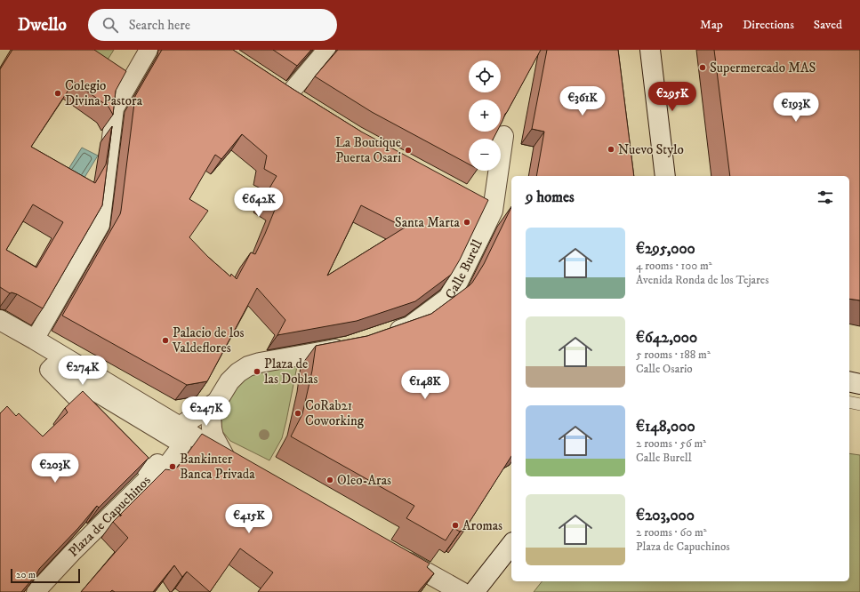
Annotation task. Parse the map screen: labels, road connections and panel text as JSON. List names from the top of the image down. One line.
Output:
{"streets":{"street":["Calle Burell","Plaza de Capuchinos"]},"places":["Supermercado MAS","Colegio Divina Pastora","Nuevo Stylo","La Boutique Puerta Osari","Santa Marta","Palacio de los Valdeflores","Plaza de las Doblas","CoRab21 Coworking","Bankinter Banca Privada","Oleo-Aras","Aromas"],"scale_bar":"20 m","page":{"header":"Dwello","search":"Search here","nav":["Map","Directions","Saved"],"map_buttons":["+","−"],"price":["€295K","€361K","€193K","€642K","€274K","€148K","€247K","€203K","€415K"],"heading":"9 homes","list":[{"name":"€295,000","note":"4 rooms · 100 m² · Avenida Ronda de los Tejares"},{"name":"€642,000","note":"5 rooms · 188 m² · Calle Osario"},{"name":"€148,000","note":"2 rooms · 56 m² · Calle Burell"},{"name":"€203,000","note":"2 rooms · 60 m² · Plaza de Capuchinos"}],"scale":"20 m"}}
